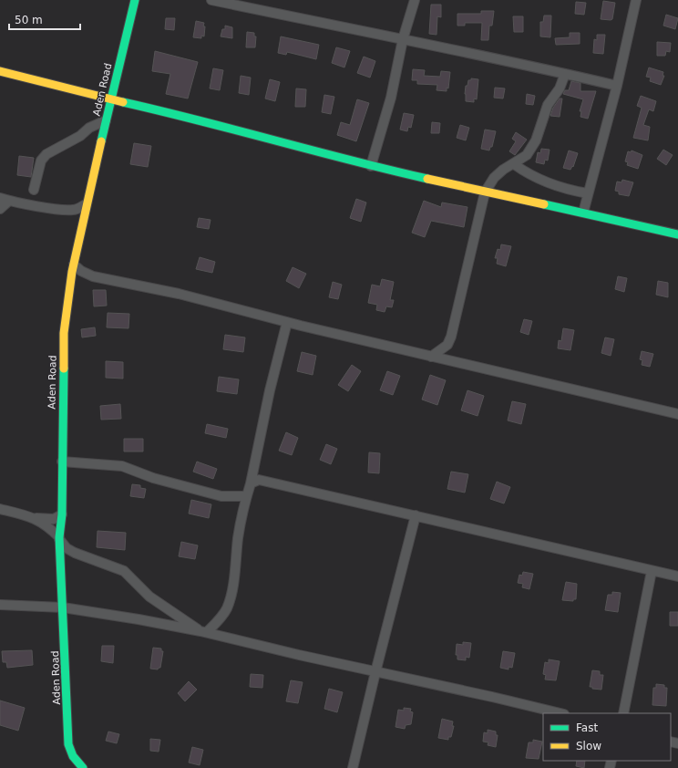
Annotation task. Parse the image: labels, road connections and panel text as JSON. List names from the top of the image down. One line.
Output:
{"streets":{"street":["Aden Road"]},"legend":["Fast","Slow"],"scale_bar":"50 m"}
